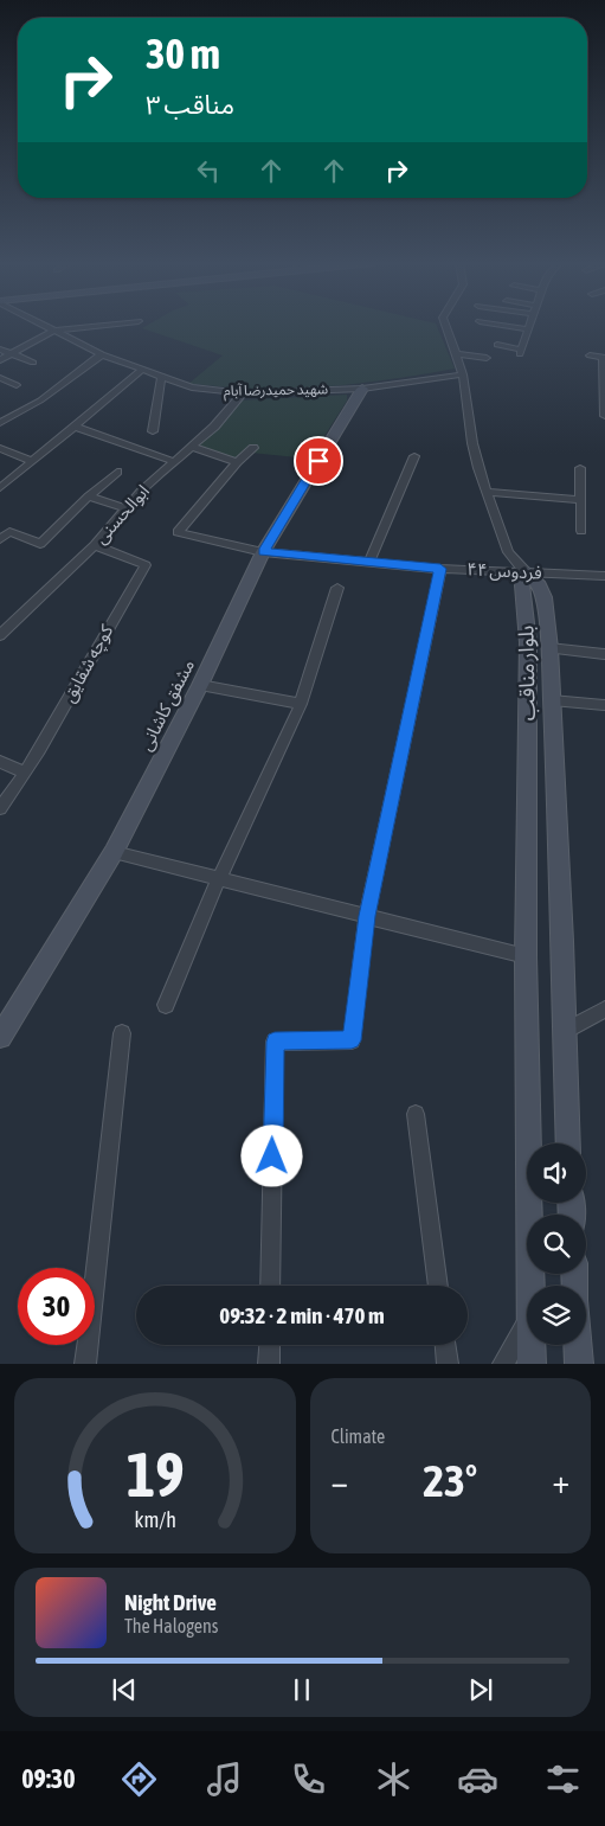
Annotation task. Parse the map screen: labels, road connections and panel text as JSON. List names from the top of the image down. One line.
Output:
{"streets":{"street":["شهید حمیدرضا آبام","ابوالحسنی","فردوس ۴۴","کوچه شقایق","بلوار مناقب","مشفق کاشانی"]},"crossings":[["شهید حمیدرضا آبام","ابوالحسنی"],["شهید حمیدرضا آبام","مشفق کاشانی"],["ابوالحسنی","کوچه شقایق"],["فردوس ۴۴","بلوار مناقب"],["فردوس ۴۴","مشفق کاشانی"]],"page":{"turn":["30 m","مناقب ۳"],"limit":"30","trip":"09:32 · 2 min · 470 m","tile":"Climate","heat":["−","23°","+"],"song":["Night Drive","The Halogens"],"tabs":"09:30","gauge":["19","km/h"]}}
